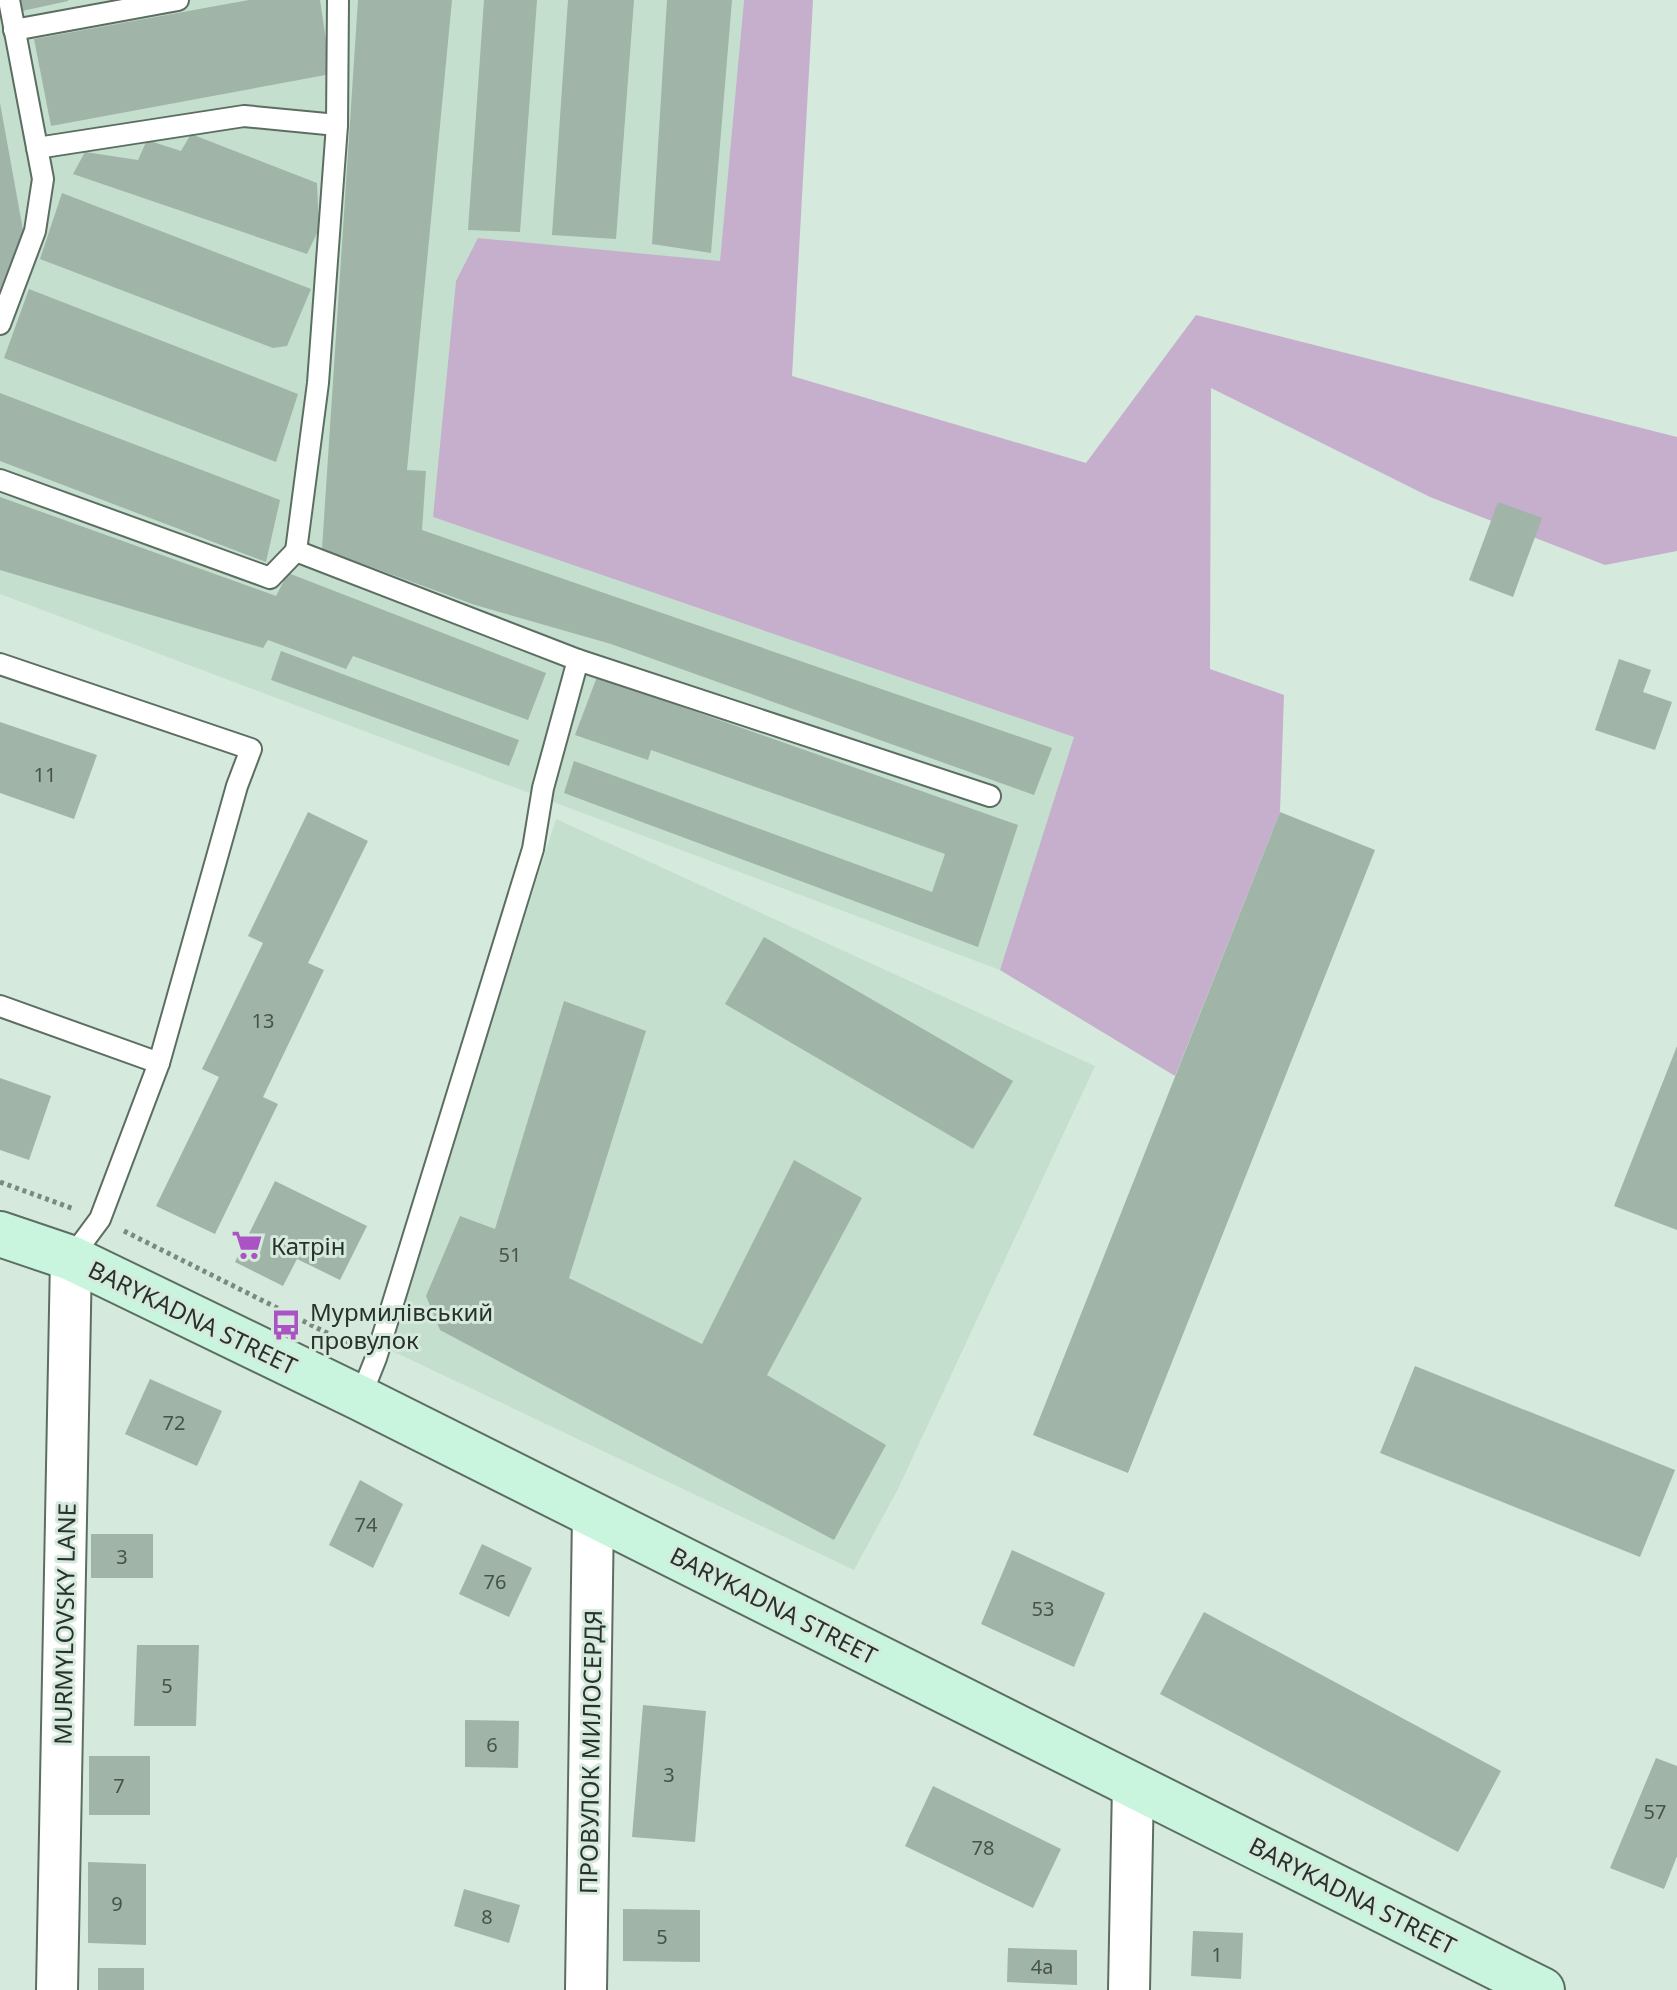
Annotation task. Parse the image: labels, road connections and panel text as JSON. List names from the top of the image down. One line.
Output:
{"streets":{"street":["BARYKADNA STREET","MURMYLOVSKY LANE","ПРОВУЛОК МИЛОСЕРДЯ"]},"crossings":[["BARYKADNA STREET","MURMYLOVSKY LANE"],["BARYKADNA STREET","ПРОВУЛОК МИЛОСЕРДЯ"]],"places":{"supermarket":["Катрін"],"bus stop":["Мурмилівський провулок"]},"house_numbers":["11","13","51","72","74","3","76","53","5","6","3","7","57","78","9","8","5","1","4а"]}
